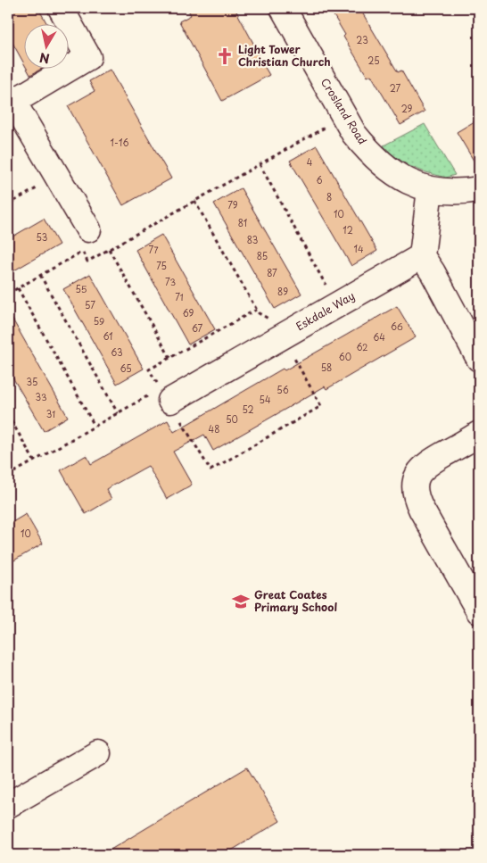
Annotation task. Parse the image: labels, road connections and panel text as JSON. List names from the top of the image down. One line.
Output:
{"streets":{"street":["Crosland Road","Eskdale Way"]},"places":{"church":["Light Tower Christian Church"],"school or university":["Great Coates Primary School"]},"house_numbers":["23","25","27","29","1-16","4","6","8","79","10","81","12","53","83","14","77","85","75","87","73","55","89","71","57","69","59","66","67","61","64","62","63","60","58","65","35","56","33","54","52","31","50","48","10"],"north":"bottom"}
